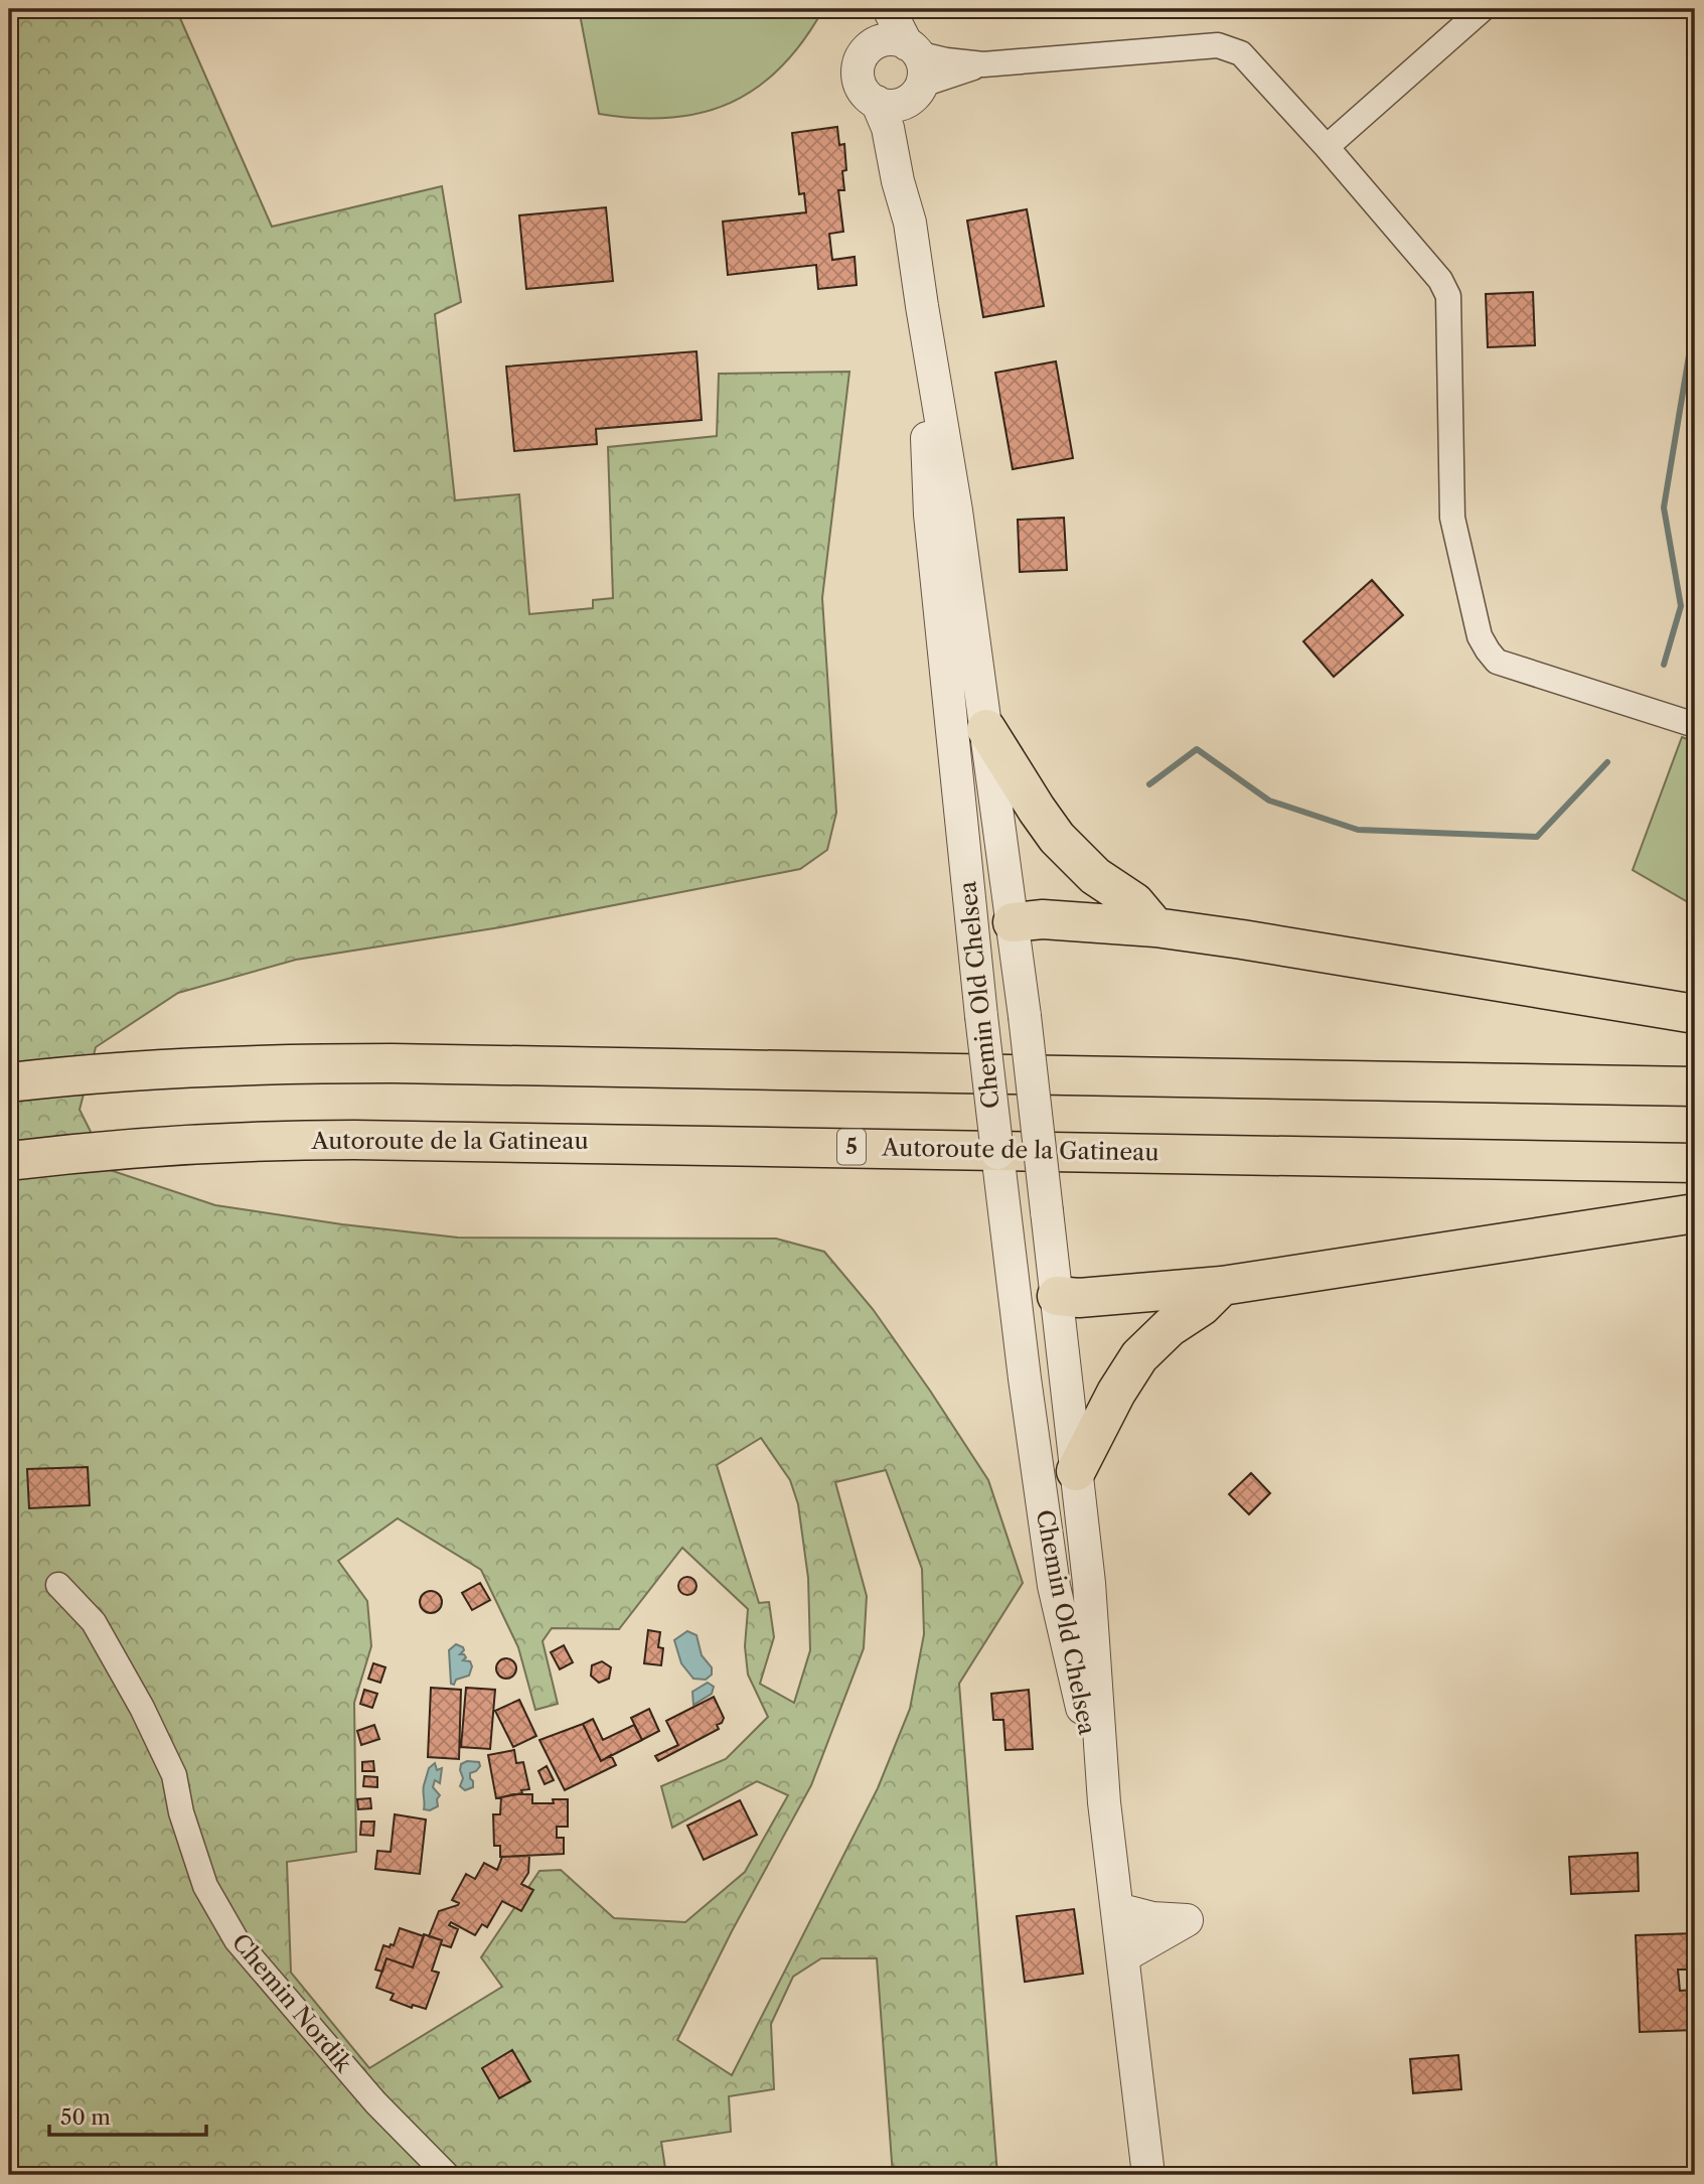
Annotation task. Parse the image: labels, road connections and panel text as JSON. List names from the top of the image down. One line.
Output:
{"streets":{"highway":["Autoroute de la Gatineau","5"],"street":["Chemin Old Chelsea","Chemin Nordik"]},"scale_bar":"50 m"}
